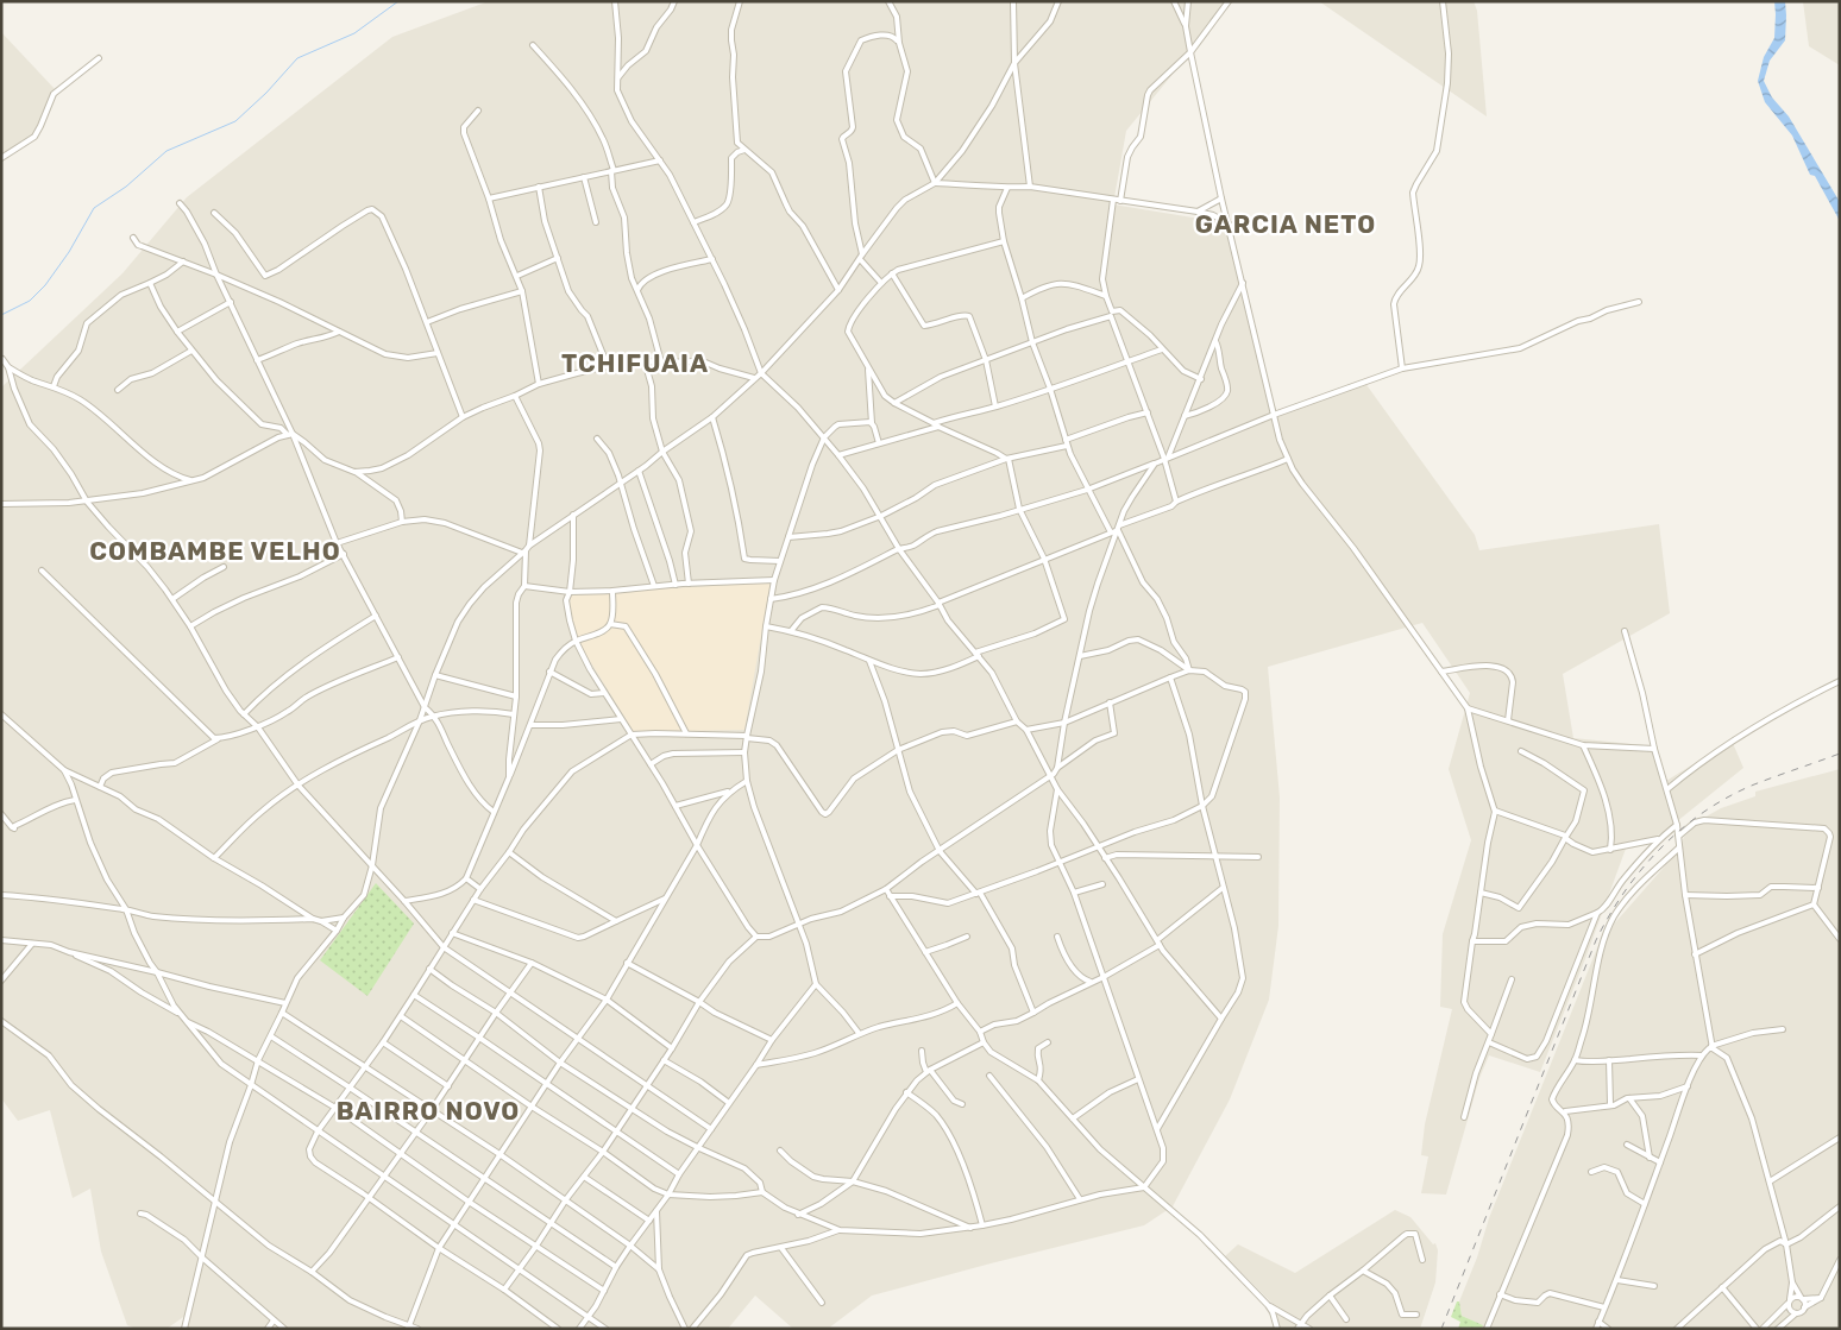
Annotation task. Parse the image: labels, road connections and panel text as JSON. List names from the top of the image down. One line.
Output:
{"districts":["GARCIA NETO","TCHIFUAIA","COMBAMBE VELHO","BAIRRO NOVO"]}
